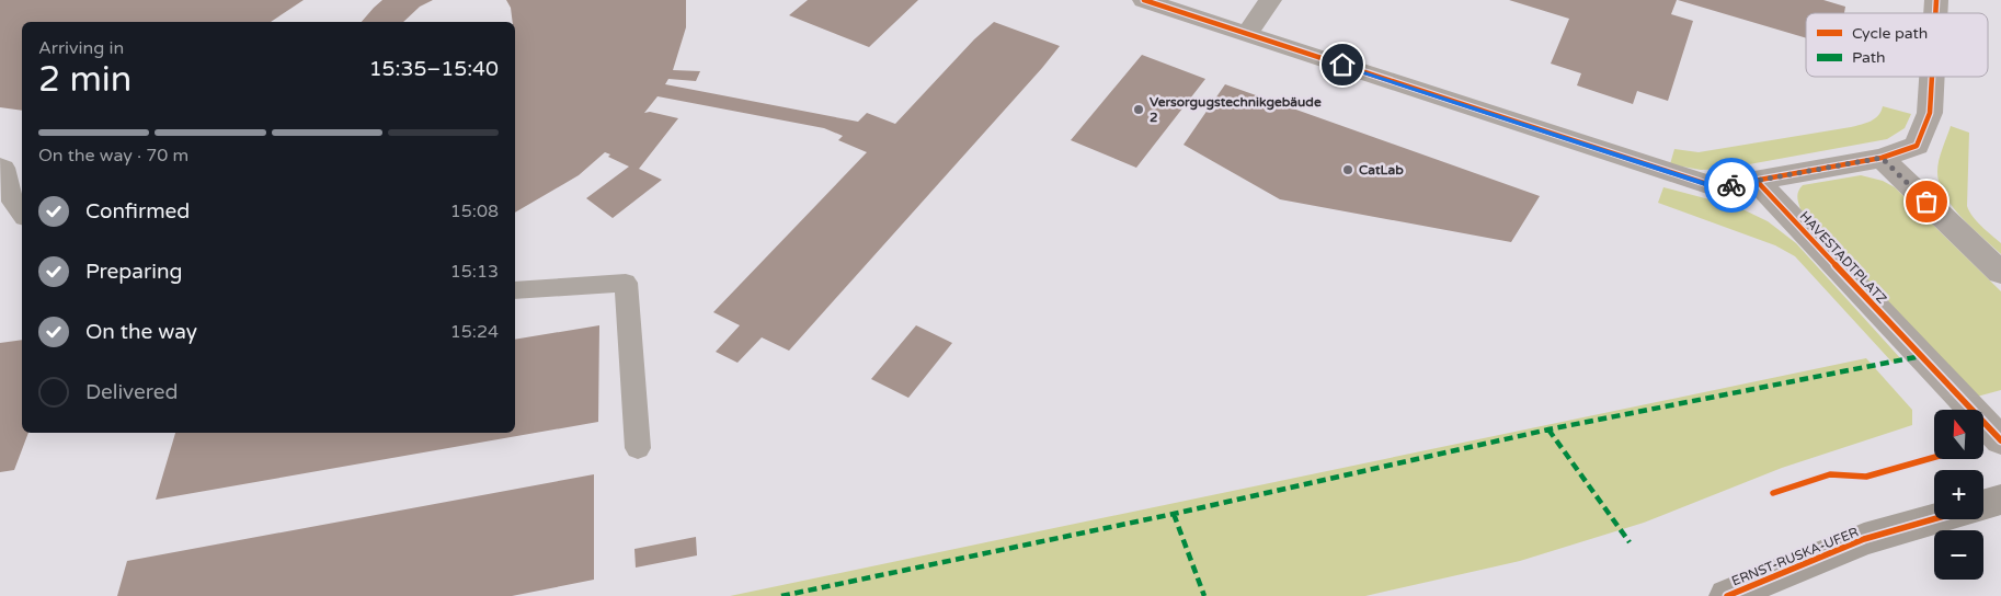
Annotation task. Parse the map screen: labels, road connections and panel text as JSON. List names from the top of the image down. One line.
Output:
{"streets":{"main road":["ERNST-RUSKA-UFER"],"street":["HAVESTADTPLATZ"]},"places":["Versorgugstechnikgebäude 2","CatLab"],"legend":["Cycle path","Path"],"north":"top","page":{"heading":["2 min","Arriving in","15:35–15:40"],"bar":"On the way · 70 m","list":[["Confirmed","15:08"],["Preparing","15:13"],["On the way","15:24"],"Delivered"],"map_buttons":["+","−"]}}
